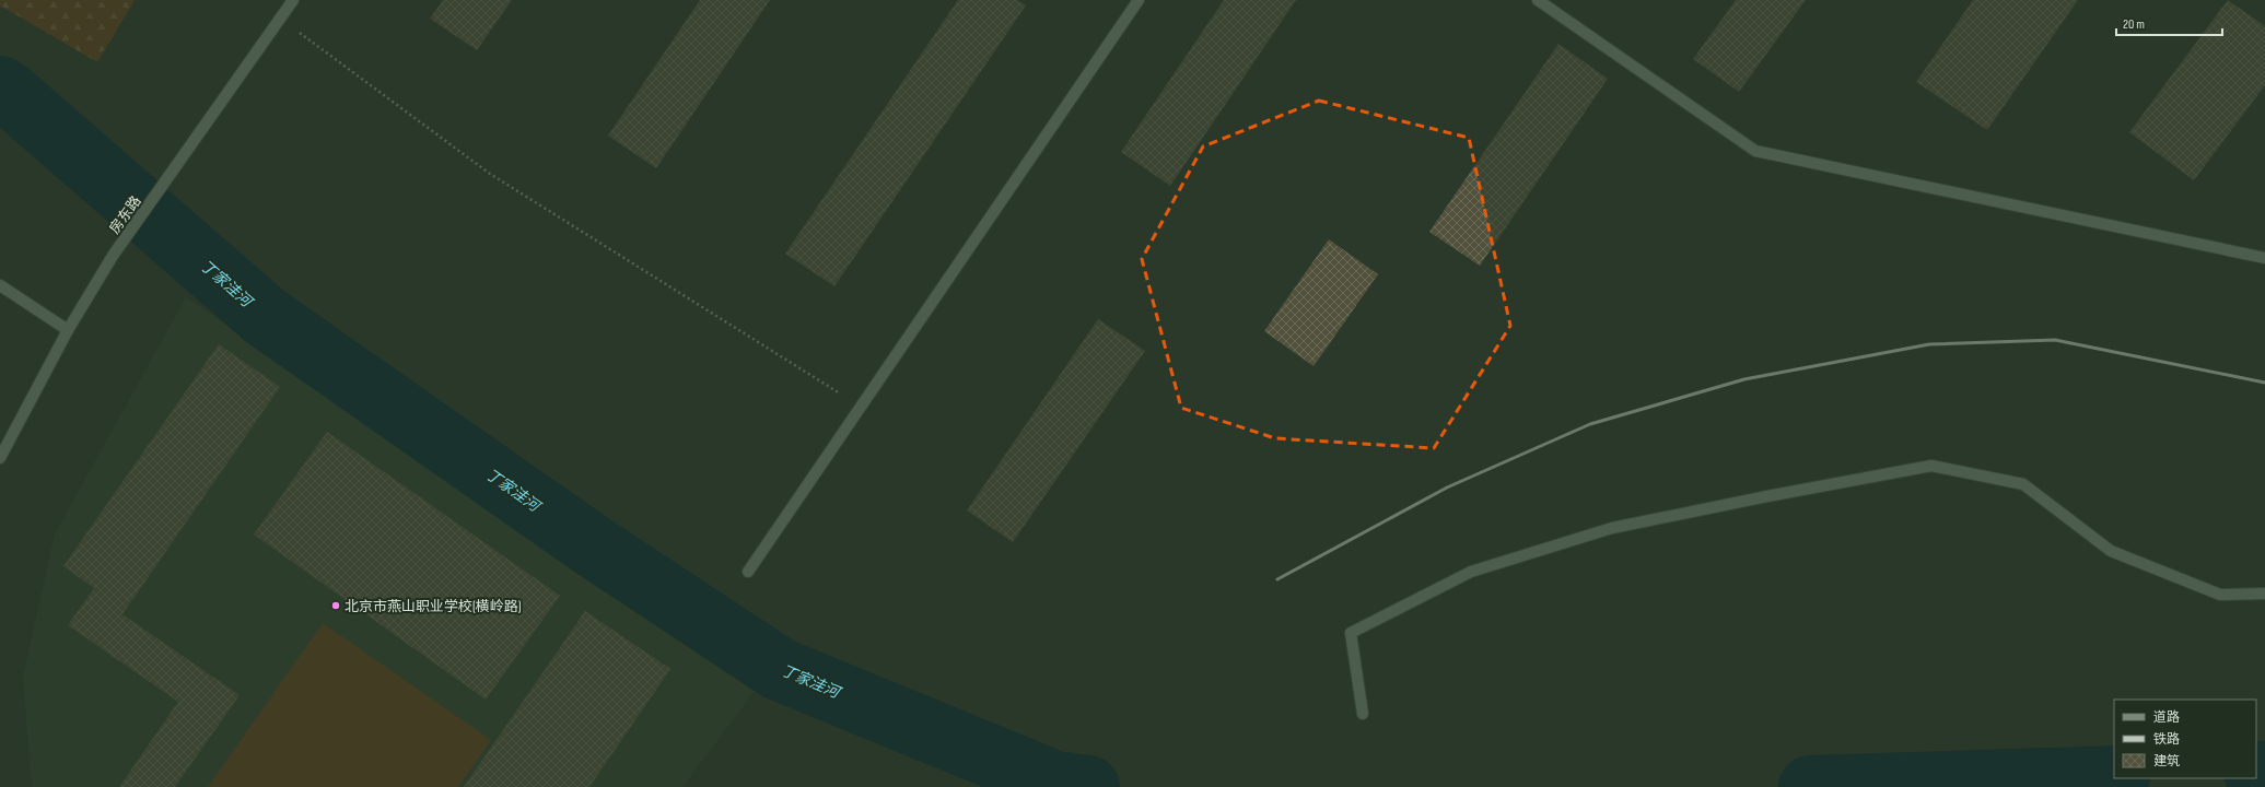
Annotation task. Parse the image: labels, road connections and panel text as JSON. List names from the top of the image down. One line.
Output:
{"streets":{"street":["房东路"]},"water":["丁家洼河"],"places":["北京市燕山职业学校(横岭路)"],"legend":["道路","铁路","建筑"],"scale_bar":"20 m"}
